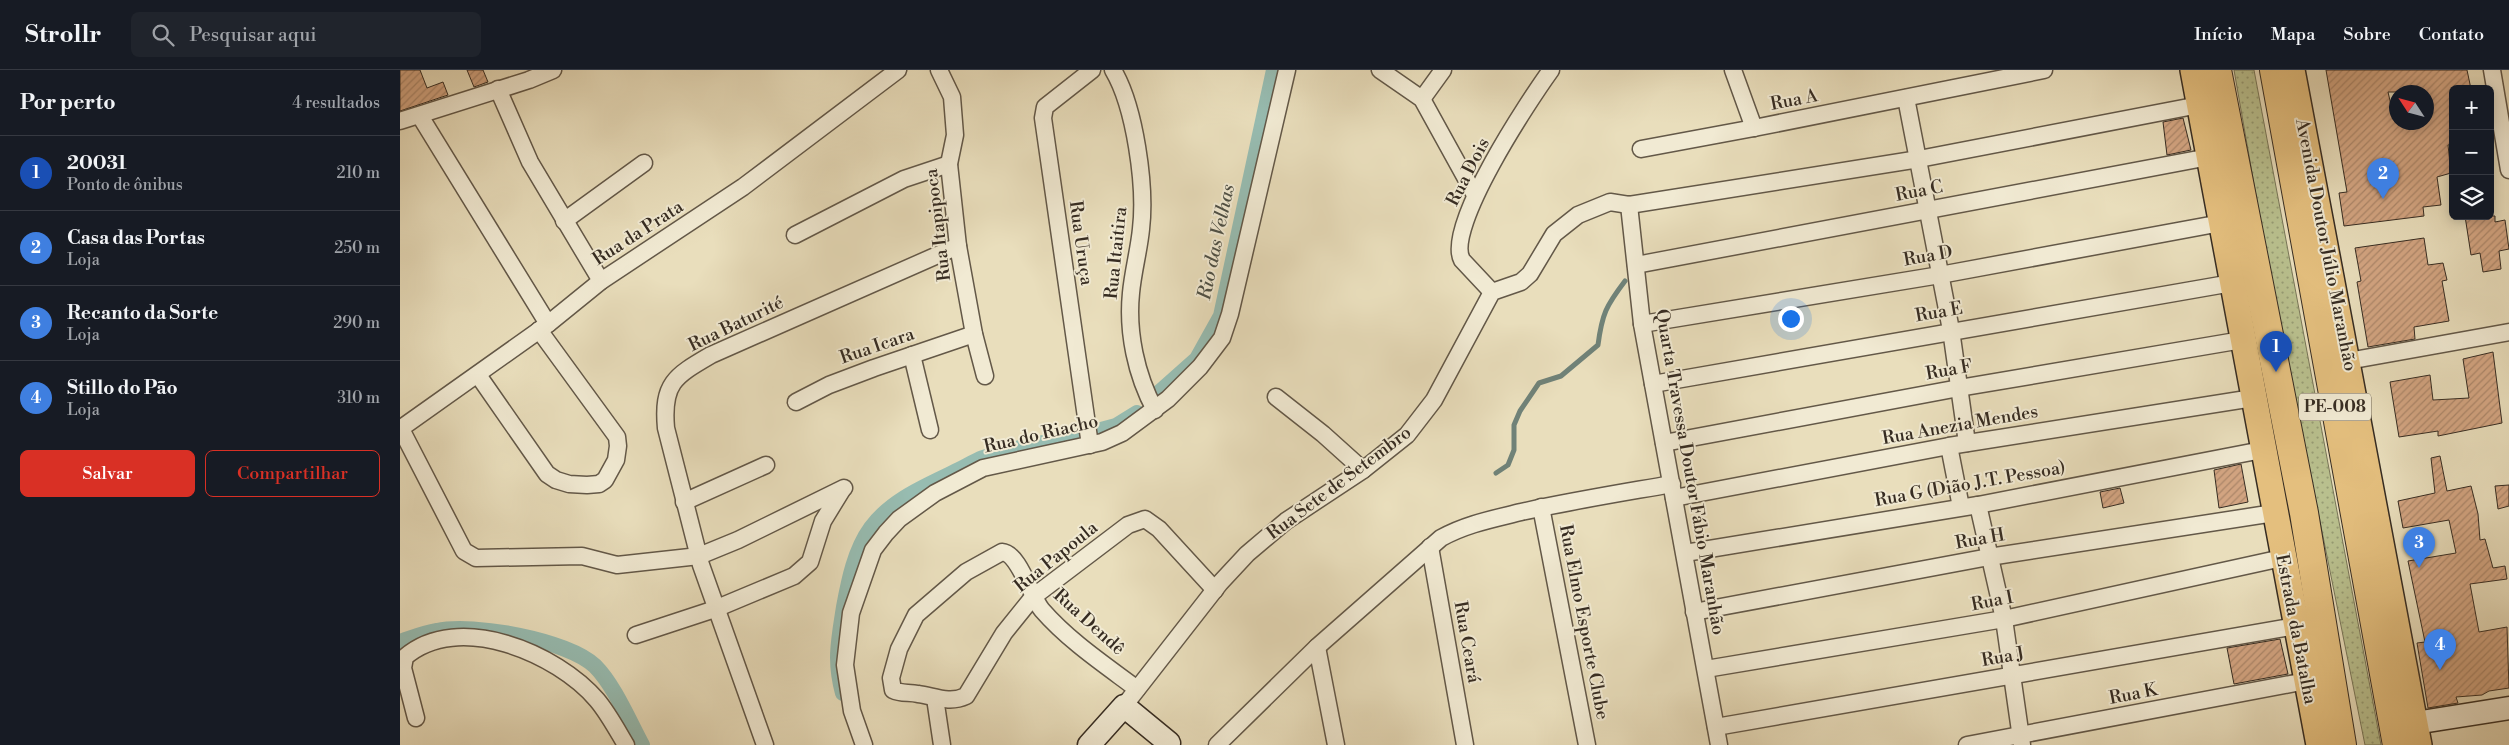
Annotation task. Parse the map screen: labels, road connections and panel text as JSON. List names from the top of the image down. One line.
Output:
{"streets":{"highway":["Avenida Doutor Júlio Maranhão","PE-008"],"main road":["Estrada da Batalha"],"street":["Rua A","Rua Dois","Rua C","Rua Itapipoca","Rua da Prata","Rua Uruça","Rua Itaitira","Rua D","Rua E","Rua Baturité","Rua Icara","Rua F","Rua Anezia Mendes","Rua do Riacho","Quarta Travessa Doutor Fábio Maranhão","Rua Sete de Setembro","Rua G (Dião J.T. Pessoa)","Rua H","Rua Papoula","Rua I","Rua Dendê","Rua Elmo Esporte Clube","Rua Ceará","Rua J","Rua K"]},"crossings":[["Rua Dois","Rua Sete de Setembro"],["Rua C","Quarta Travessa Doutor Fábio Maranhão"],["Rua Itapipoca","Rua Baturité"],["Rua Itapipoca","Rua Icara"],["Rua Uruça","Rua do Riacho"],["Rua Itaitira","Rua do Riacho"],["Rua D","Quarta Travessa Doutor Fábio Maranhão"],["Rua E","Quarta Travessa Doutor Fábio Maranhão"],["Rua F","Quarta Travessa Doutor Fábio Maranhão"],["PE-008","Estrada da Batalha"],["Rua Anezia Mendes","Quarta Travessa Doutor Fábio Maranhão"],["Rua Anezia Mendes","Rua Elmo Esporte Clube"],["Rua Anezia Mendes","Rua Ceará"],["Quarta Travessa Doutor Fábio Maranhão","Rua G (Dião J.T. Pessoa)"],["Quarta Travessa Doutor Fábio Maranhão","Rua H"],["Quarta Travessa Doutor Fábio Maranhão","Rua I"],["Quarta Travessa Doutor Fábio Maranhão","Rua J"],["Rua Sete de Setembro","Rua Papoula"],["Rua Sete de Setembro","Rua Dendê"],["Rua H","Estrada da Batalha"],["Rua Papoula","Rua Dendê"],["Rua I","Estrada da Batalha"],["Estrada da Batalha","Rua J"],["Estrada da Batalha","Rua K"]],"water":["Rio das Velhas"],"north":"top left","page":{"header":"Strollr","search":"Pesquisar aqui","nav":["Início","Mapa","Sobre","Contato"],"heading":["Por perto","4 resultados"],"map_buttons":["+","−"],"list":[{"mark":"1","name":"20031","note":"Ponto de ônibus","value":"210 m"},{"mark":"2","name":"Casa das Portas","note":"Loja","value":"250 m"},{"mark":"3","name":"Recanto da Sorte","note":"Loja","value":"290 m"},{"mark":"4","name":"Stillo do Pão","note":"Loja","value":"310 m"}],"pins":["2","1","3","4"],"buttons":["Salvar","Compartilhar"]}}
